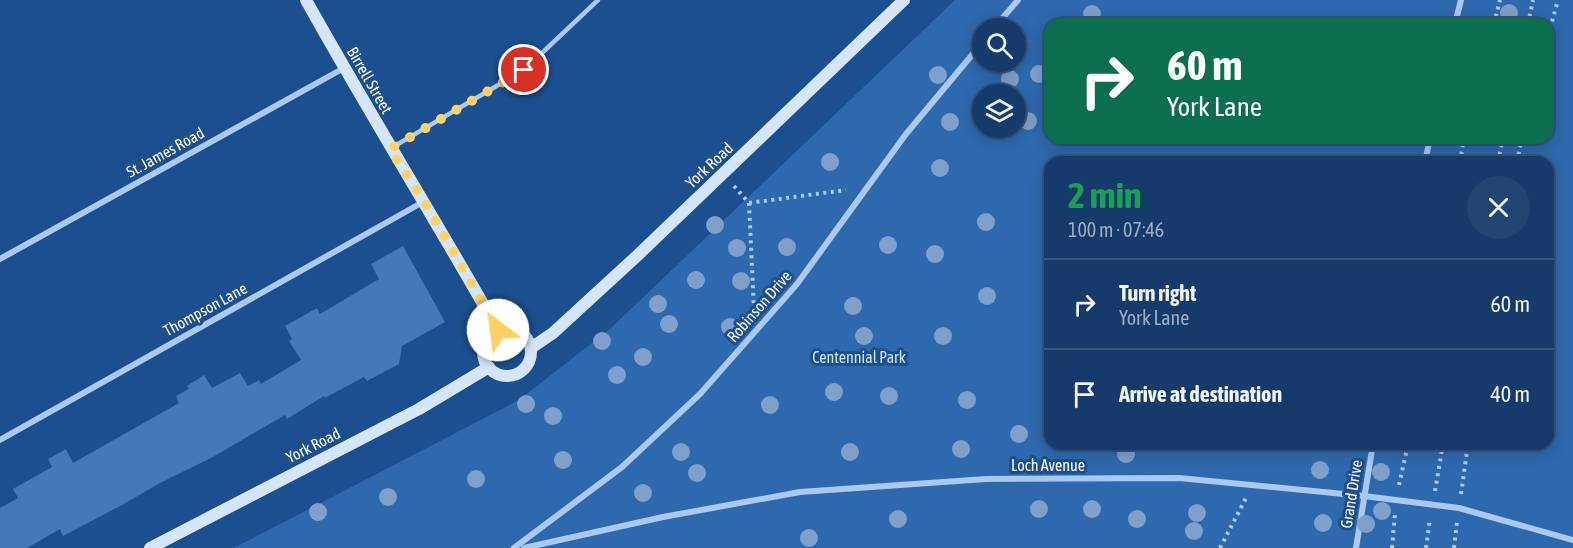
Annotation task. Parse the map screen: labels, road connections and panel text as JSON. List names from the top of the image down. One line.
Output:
{"streets":{"main road":["Birrell Street","York Road"],"street":["St. James Road","Robinson Drive","Thompson Lane","Loch Avenue","Grand Drive"]},"crossings":[["Birrell Street","St. James Road"],["Birrell Street","York Road"],["Birrell Street","Thompson Lane"],["Loch Avenue","Grand Drive"]],"parks":["Centennial Park"],"page":{"turn":["60 m","York Lane"],"heading":["2 min","100 m · 07:46"],"list":[{"name":"Turn right","note":"York Lane","value":"60 m"},{"name":"Arrive at destination","value":"40 m"}]}}
